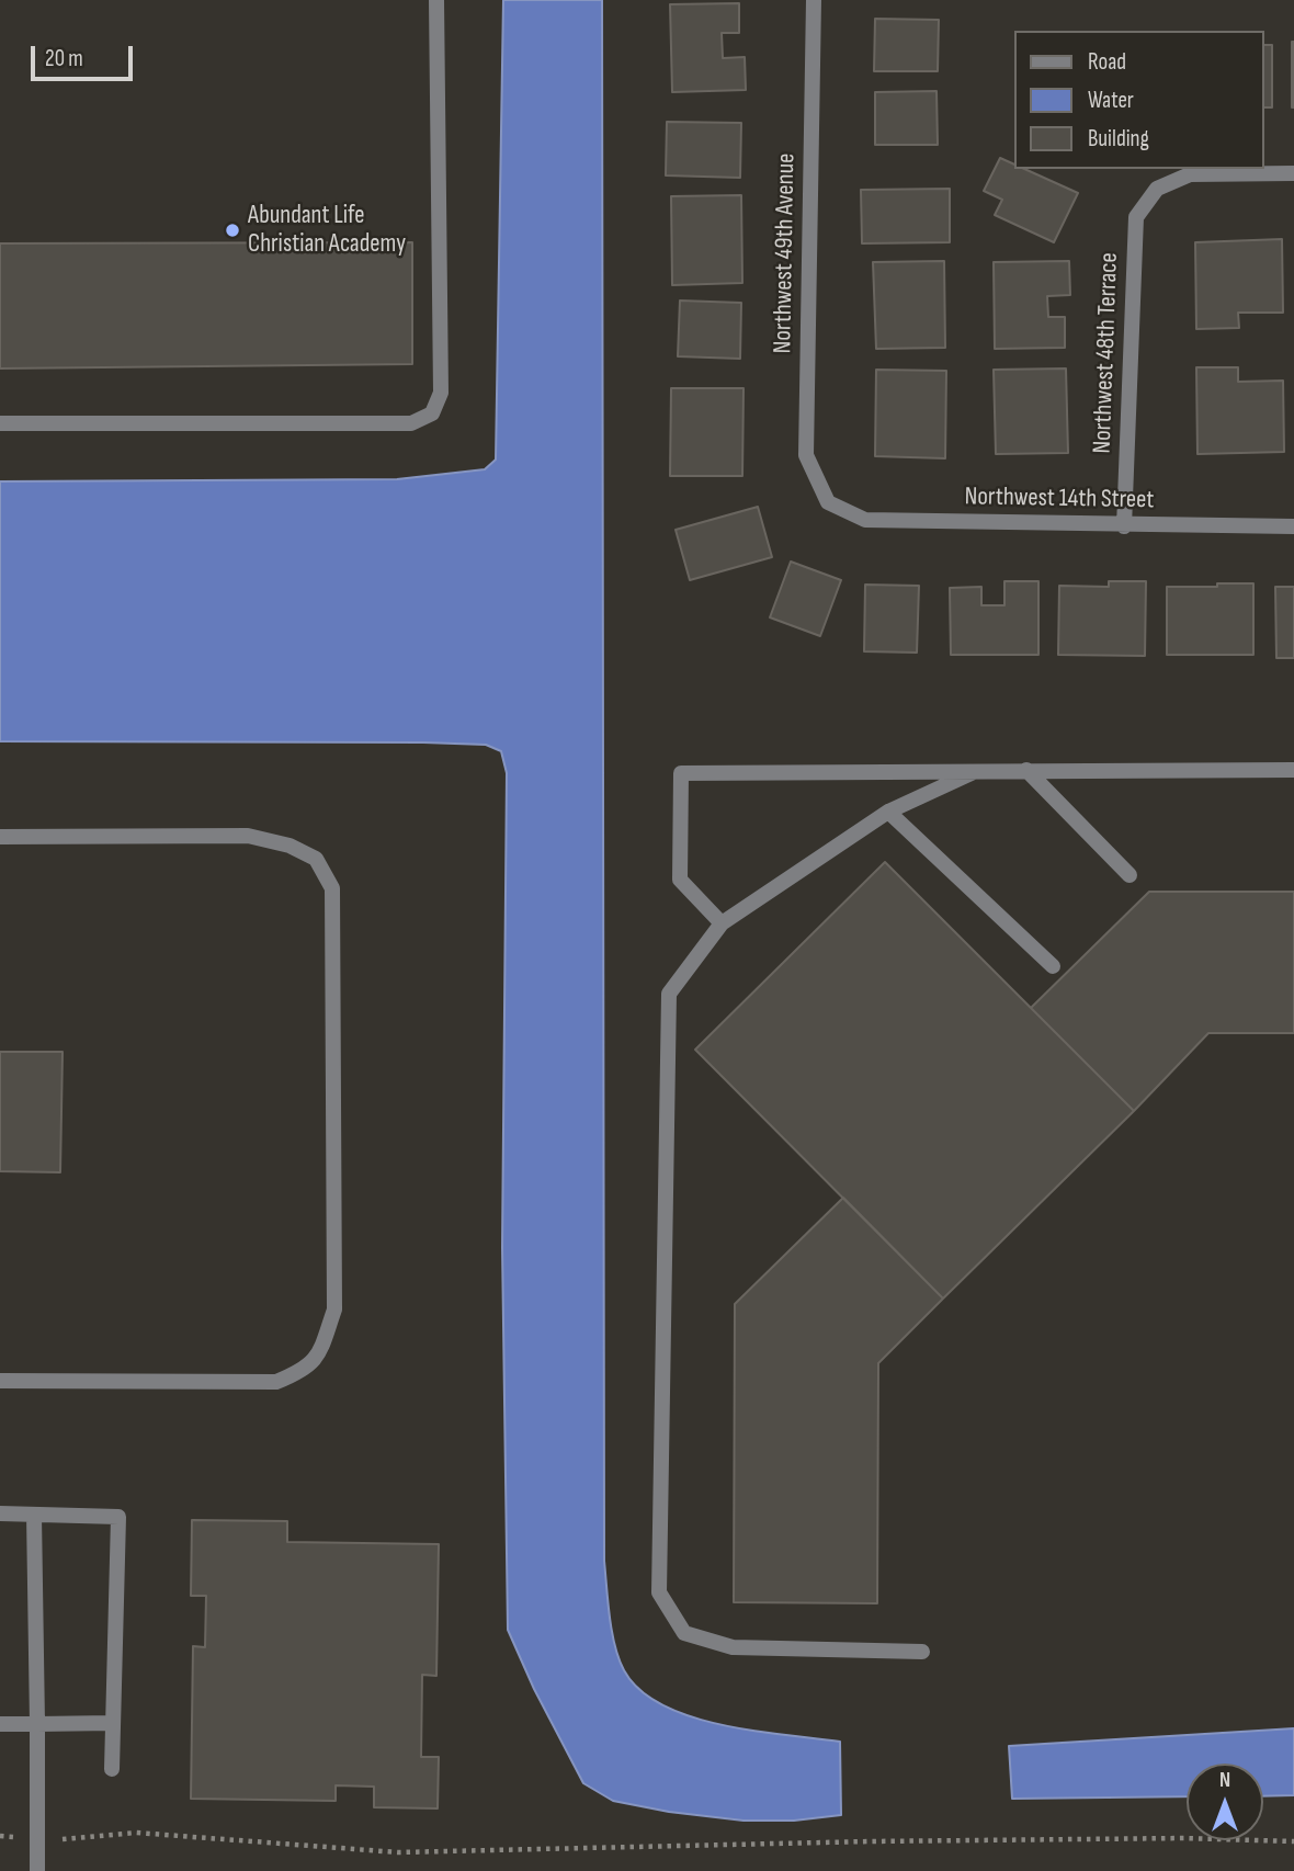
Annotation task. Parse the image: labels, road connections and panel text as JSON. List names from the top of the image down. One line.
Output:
{"streets":{"street":["Northwest 49th Avenue","Northwest 48th Terrace","Northwest 14th Street"]},"crossings":[["Northwest 49th Avenue","Northwest 14th Street"],["Northwest 48th Terrace","Northwest 14th Street"]],"places":["Abundant Life Christian Academy"],"legend":["Road","Water","Building"],"scale_bar":"20 m","north":"top"}
